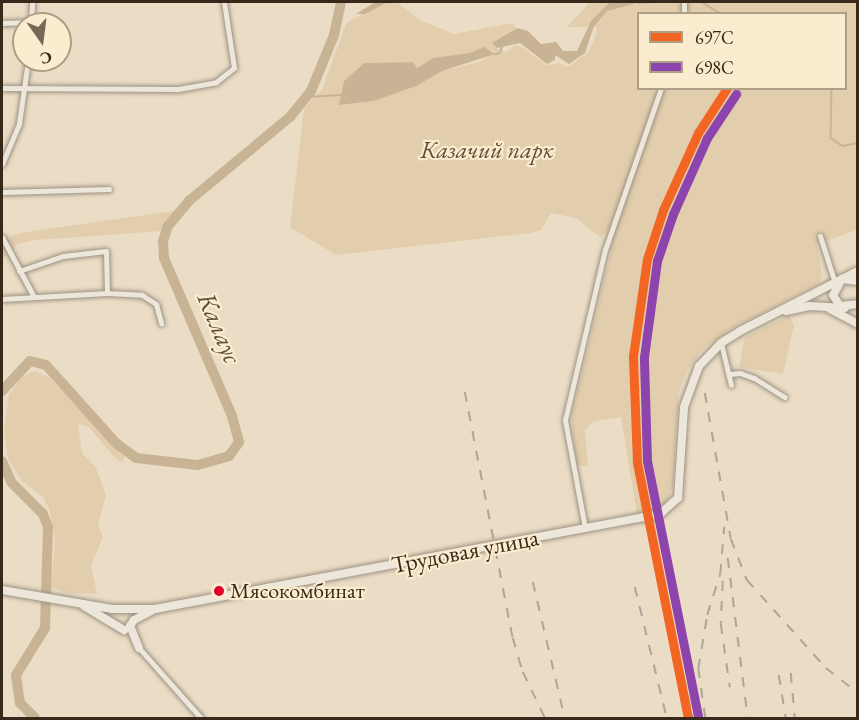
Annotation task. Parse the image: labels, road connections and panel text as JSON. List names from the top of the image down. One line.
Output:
{"streets":{"main road":["Трудовая улица"]},"water":["Калаус"],"parks":["Казачий парк"],"places":["Мясокомбинат"],"lines":["transit line 697С","transit line 698С"],"legend":["697С","698С"],"north":"bottom"}
